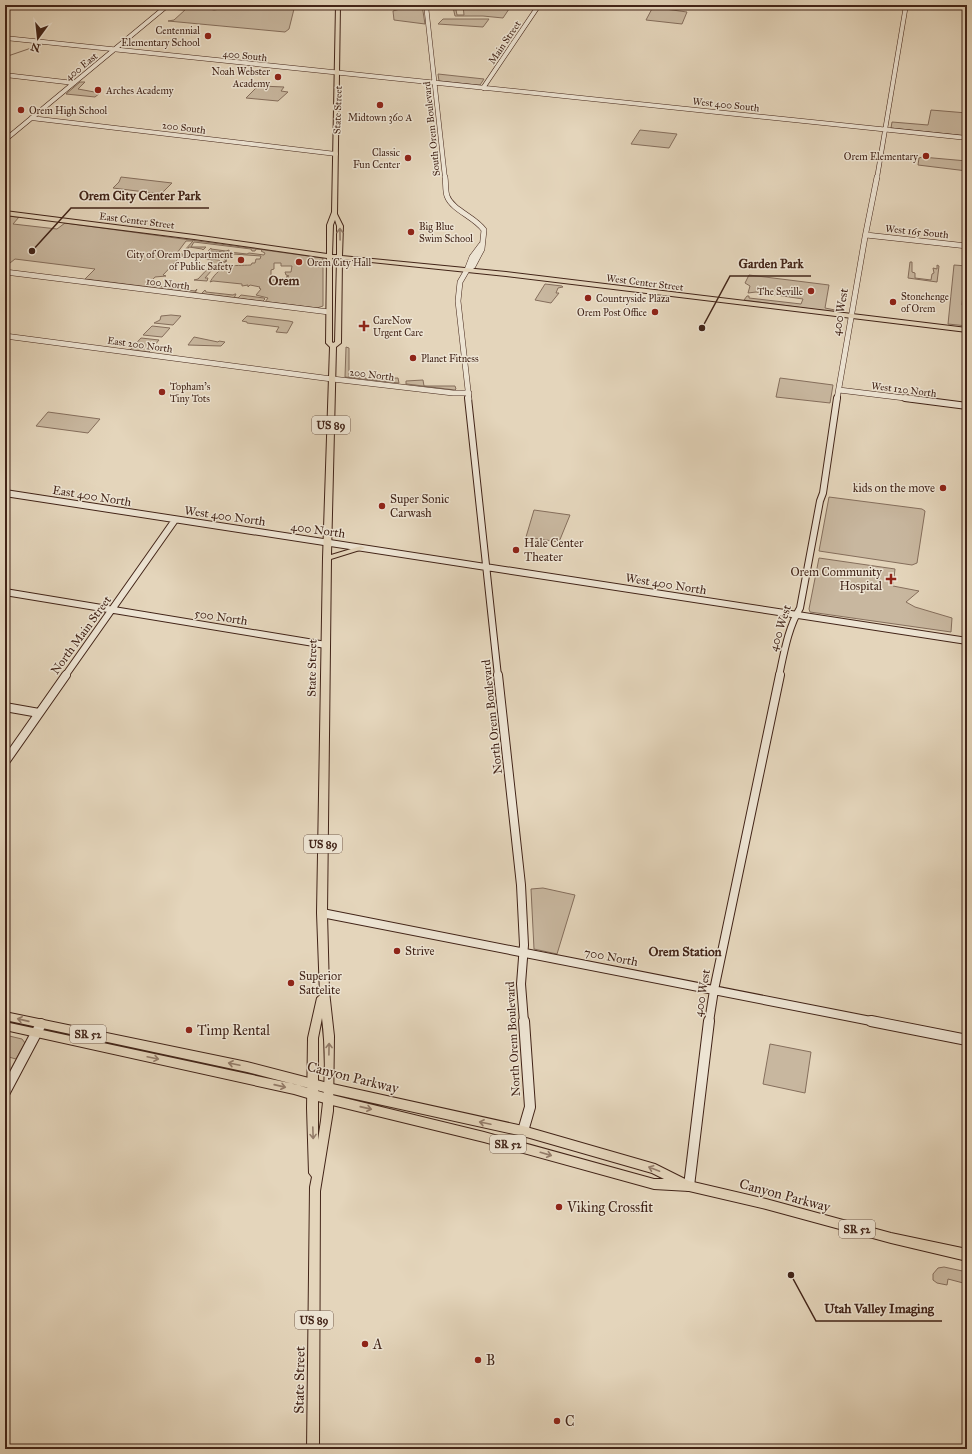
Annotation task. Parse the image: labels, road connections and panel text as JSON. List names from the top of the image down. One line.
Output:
{"streets":{"highway":["SR 52","Canyon Parkway"],"main road":["State Street","East Center Street","West Center Street","US 89"],"street":["Main Street","400 South","400 East","West 400 South","200 South","South Orem Boulevard","West 165 South","100 North","400 West","East 200 North","200 North","West 120 North","East 400 North","West 400 North","400 North","500 North","North Main Street","North Orem Boulevard","700 North"]},"crossings":[["Main Street","400 South"],["Main Street","West 400 South"],["400 South","400 East"],["400 South","West 400 South"],["400 South","State Street"],["400 South","South Orem Boulevard"],["400 East","200 South"],["West 400 South","400 West"],["State Street","200 South"],["State Street","East Center Street"],["State Street","West Center Street"],["State Street","100 North"],["State Street","200 North"],["State Street","400 North"],["State Street","500 North"],["State Street","700 North"],["State Street","Canyon Parkway"],["South Orem Boulevard","North Orem Boulevard"],["East Center Street","West Center Street"],["West 165 South","400 West"],["West Center Street","400 West"],["West Center Street","North Orem Boulevard"],["400 West","West 120 North"],["400 West","West 400 North"],["400 West","700 North"],["400 West","Canyon Parkway"],["East 200 North","200 North"],["200 North","North Orem Boulevard"],["East 400 North","West 400 North"],["East 400 North","North Main Street"],["West 400 North","400 North"],["West 400 North","North Main Street"],["West 400 North","North Orem Boulevard"],["500 North","North Main Street"],["North Orem Boulevard","700 North"],["North Orem Boulevard","Canyon Parkway"]],"districts":["Orem","Orem Station"],"places":{"other":["Centennial Elementary School","Noah Webster Academy","Arches Academy","Midtown 360 A","Orem High School","Orem Elementary","Classic Fun Center","Big Blue Swim School","Orem City Center Park","City of Orem Department of Public Safety","Orem City Hall","The Seville","Countryside Plaza","Stonehenge of Orem","Orem Post Office","Garden Park","Planet Fitness","Topham's Tiny Tots","kids on the move","Super Sonic Carwash","Hale Center Theater","Strive","Superior Sattelite","Timp Rental","Viking Crossfit","Utah Valley Imaging","A","B","C"],"health":["CareNow Urgent Care","Orem Community Hospital"]},"north":"bottom"}
